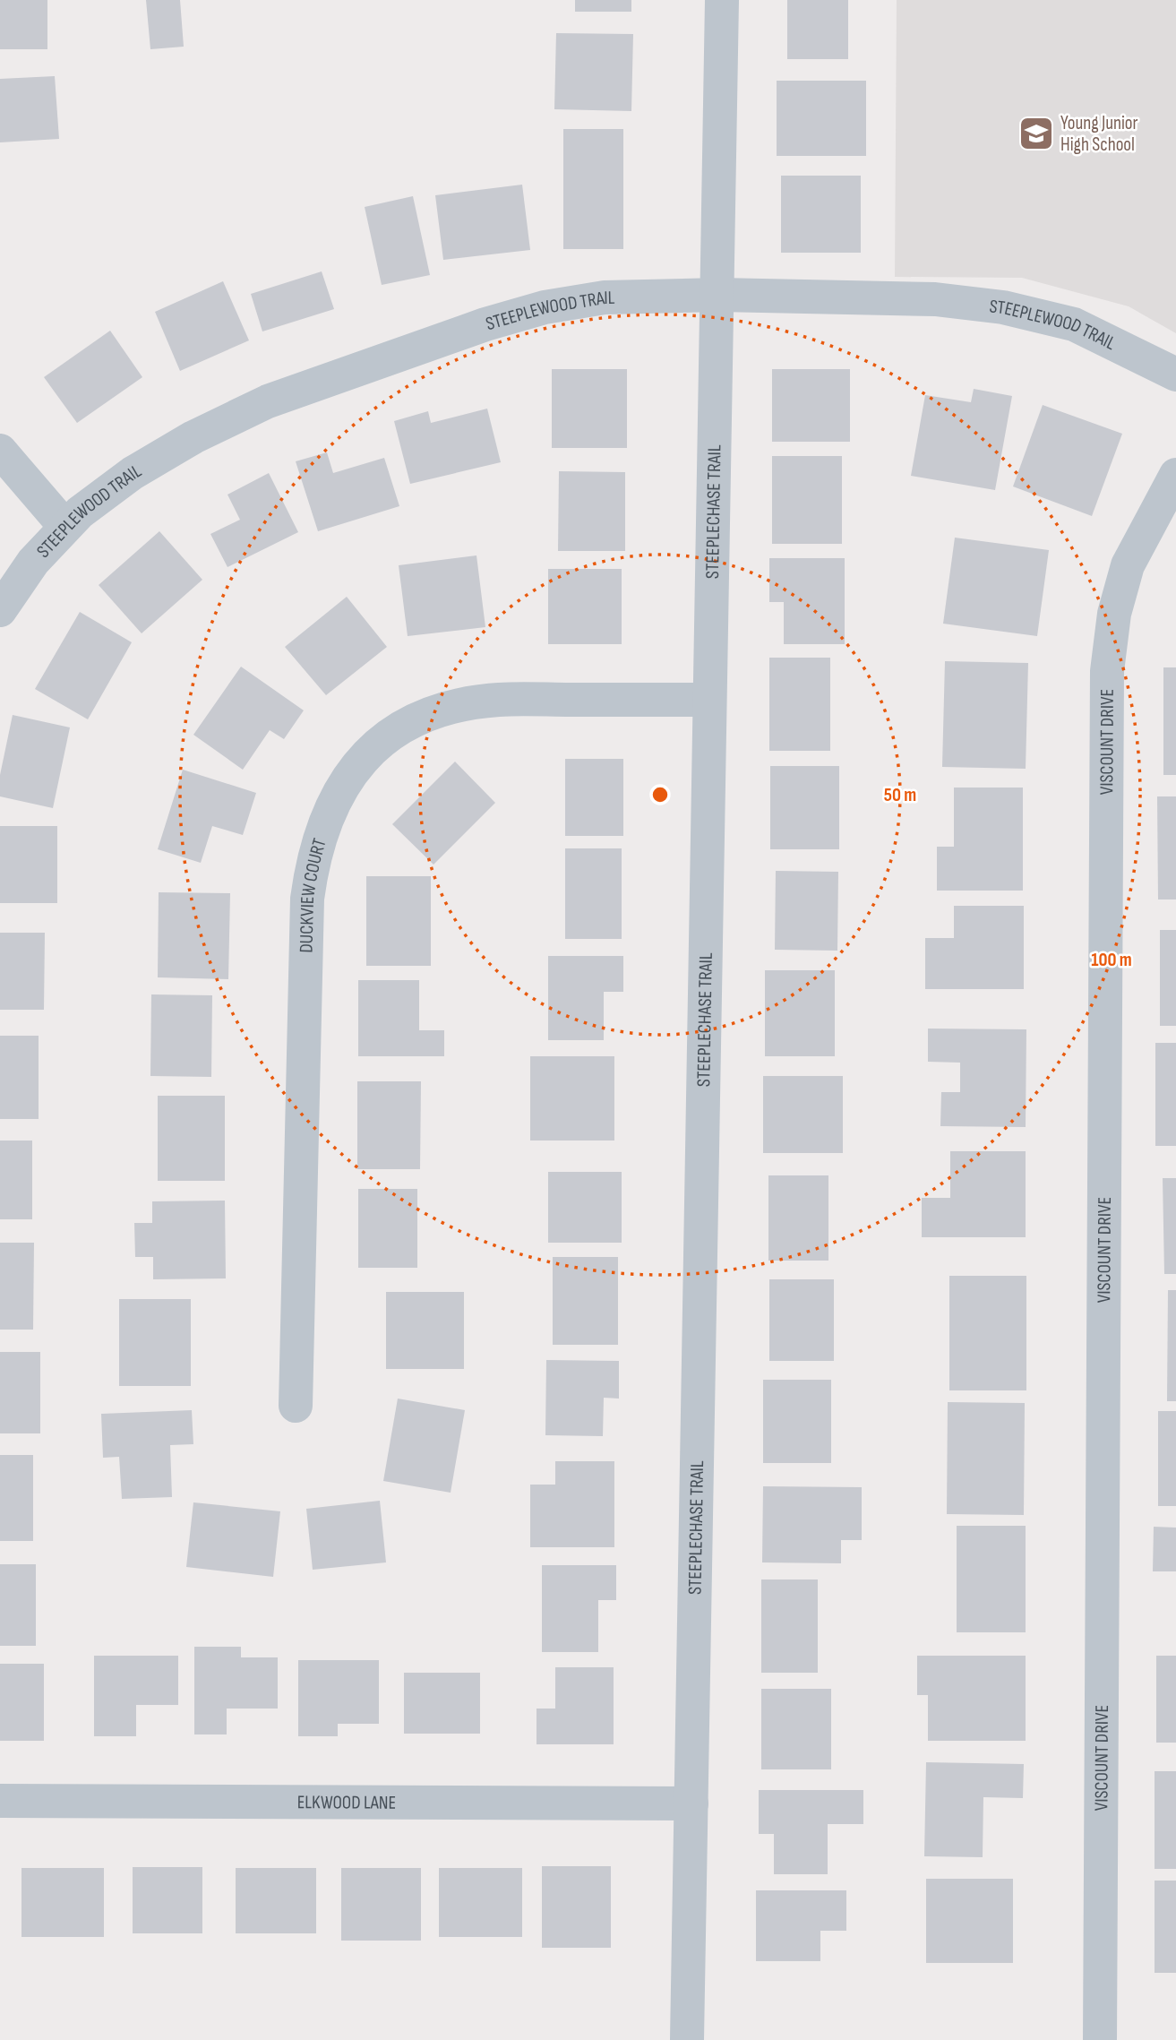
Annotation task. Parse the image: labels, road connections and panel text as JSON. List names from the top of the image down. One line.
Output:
{"streets":{"street":["STEEPLEWOOD TRAIL","STEEPLECHASE TRAIL","VISCOUNT DRIVE","DUCKVIEW COURT","ELKWOOD LANE"]},"crossings":[["STEEPLEWOOD TRAIL","STEEPLECHASE TRAIL"],["STEEPLECHASE TRAIL","DUCKVIEW COURT"],["STEEPLECHASE TRAIL","ELKWOOD LANE"]],"places":{"school or university":["Young Junior High School"]},"rings":["50 m","100 m"]}
